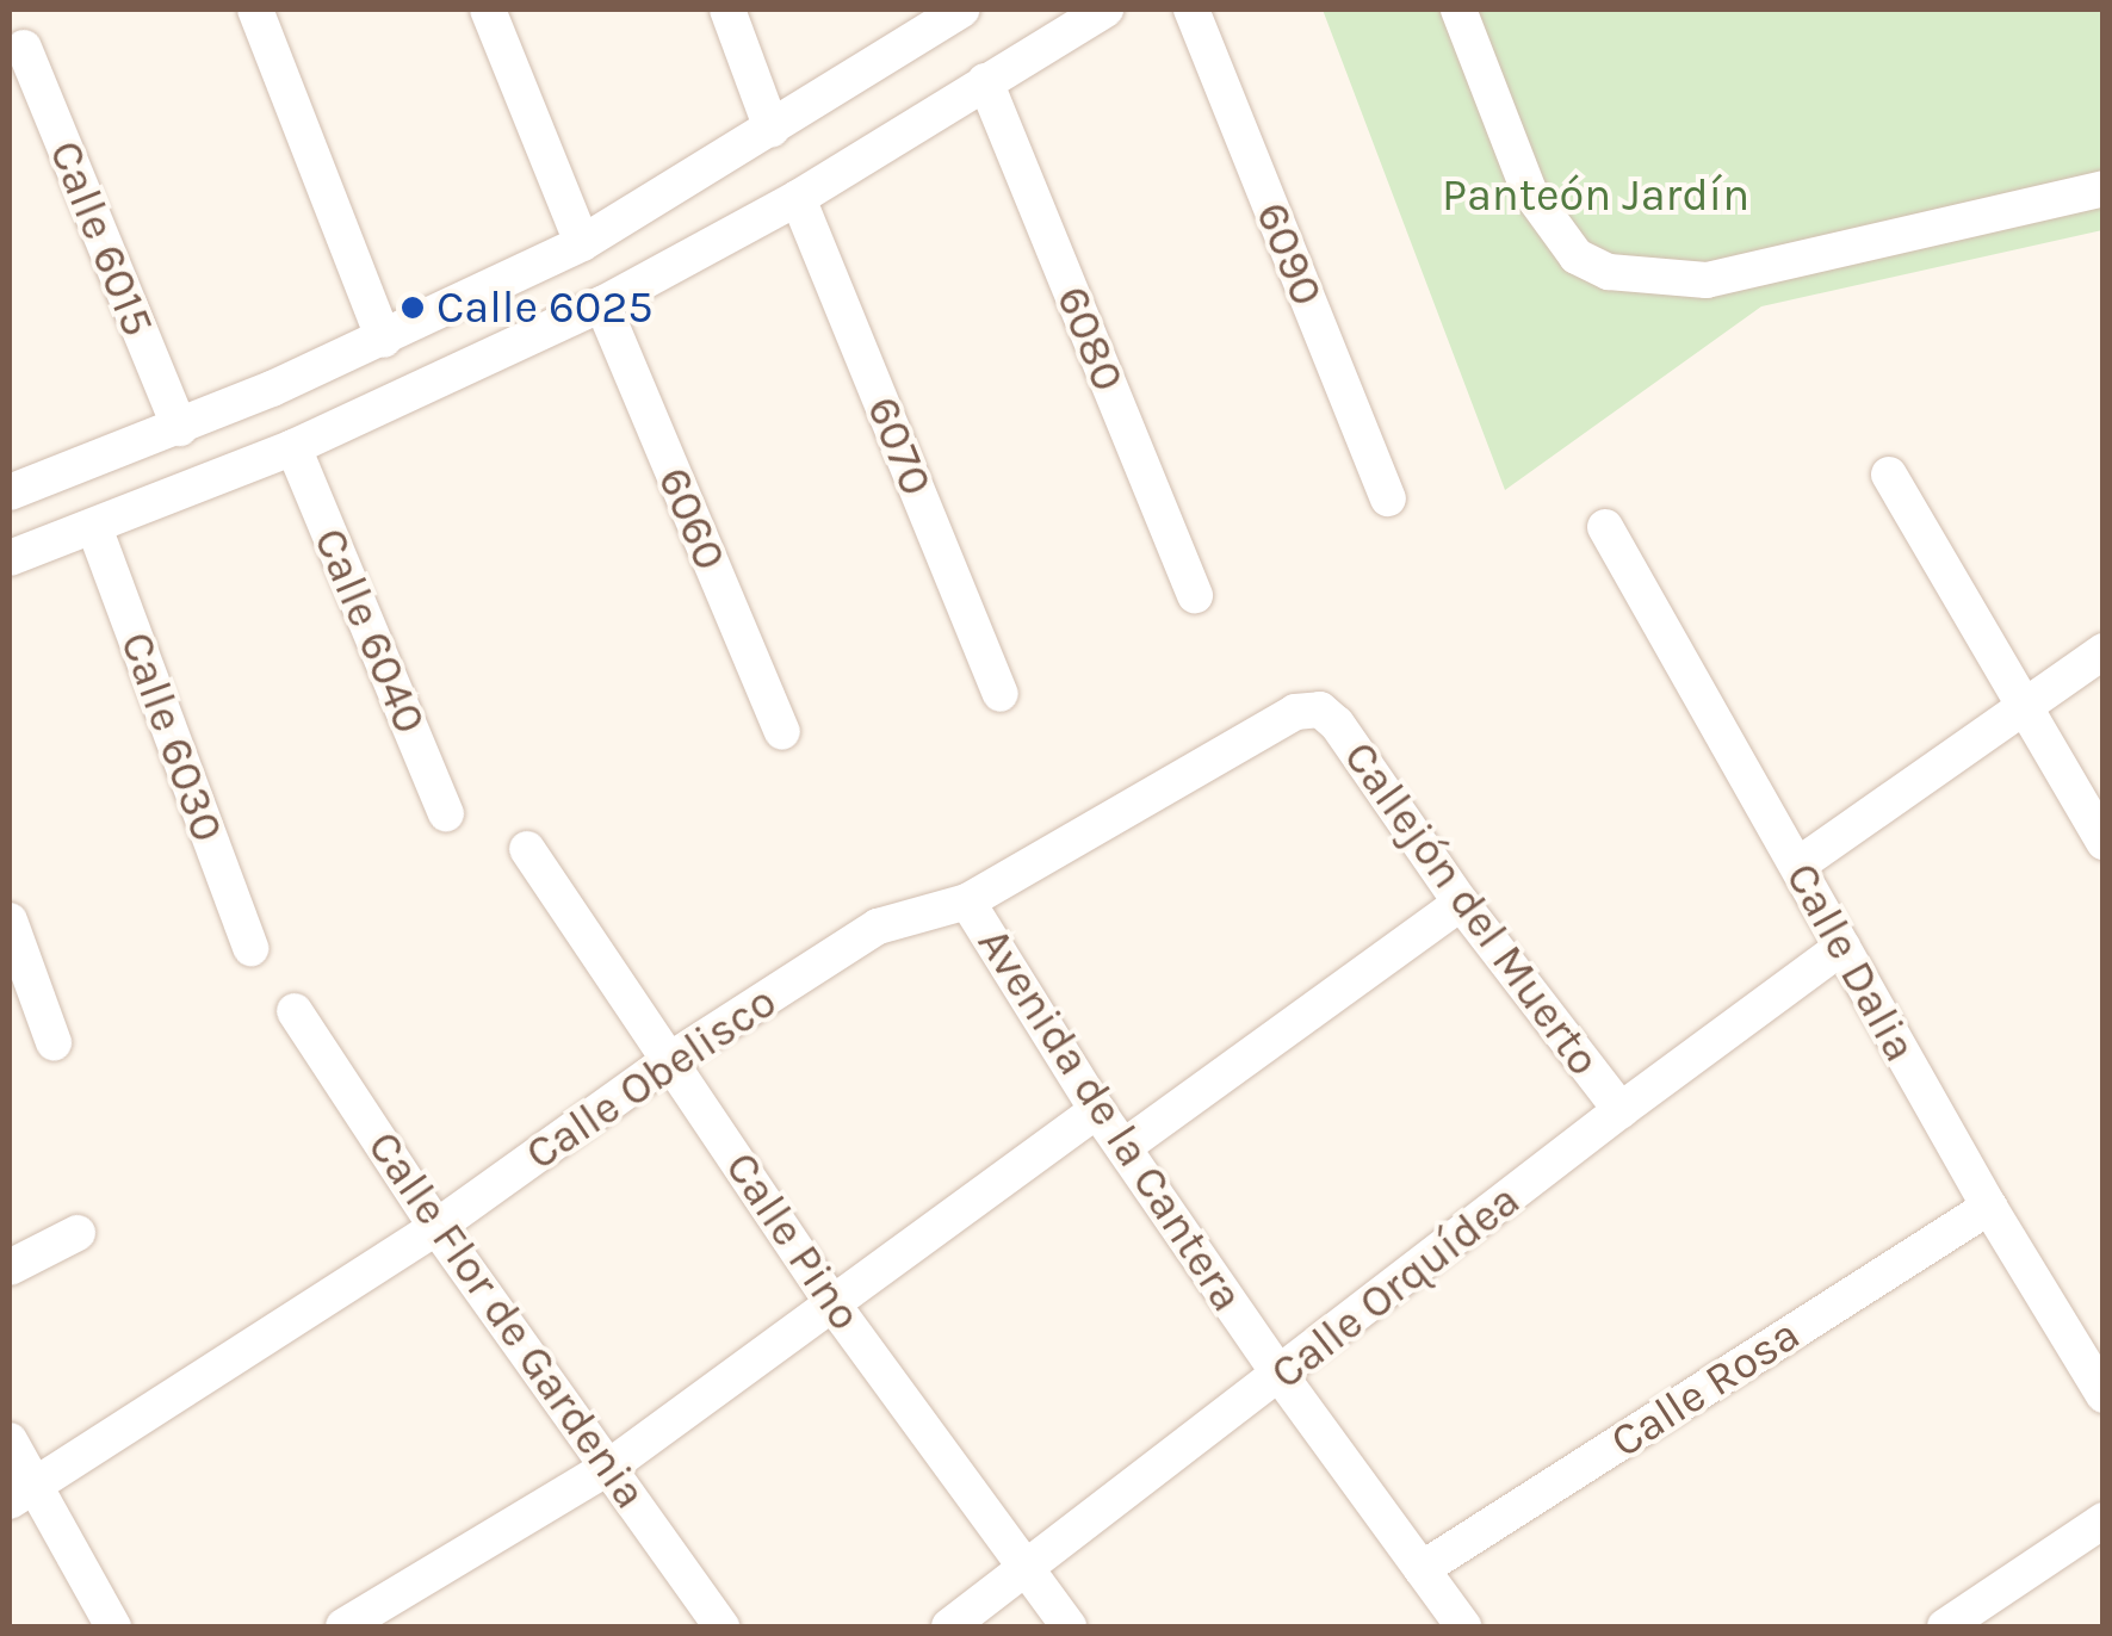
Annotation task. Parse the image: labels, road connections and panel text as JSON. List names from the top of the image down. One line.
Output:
{"streets":{"street":["Calle 6015","6090","6080","6070","6060","Calle 6040","Calle 6030","Callejón del Muerto","Calle Dalia","Calle Obelisco","Avenida de la Cantera","Calle Pino","Calle Orquídea","Calle Flor de Gardenia","Calle Rosa"]},"crossings":[["Callejón del Muerto","Calle Obelisco"],["Callejón del Muerto","Calle Orquídea"],["Calle Dalia","Calle Orquídea"],["Calle Dalia","Calle Rosa"],["Calle Obelisco","Avenida de la Cantera"],["Calle Obelisco","Calle Pino"],["Calle Obelisco","Calle Flor de Gardenia"],["Avenida de la Cantera","Calle Orquídea"],["Avenida de la Cantera","Calle Rosa"],["Calle Pino","Calle Orquídea"]],"parks":["Panteón Jardín"],"places":["Calle 6025"]}
